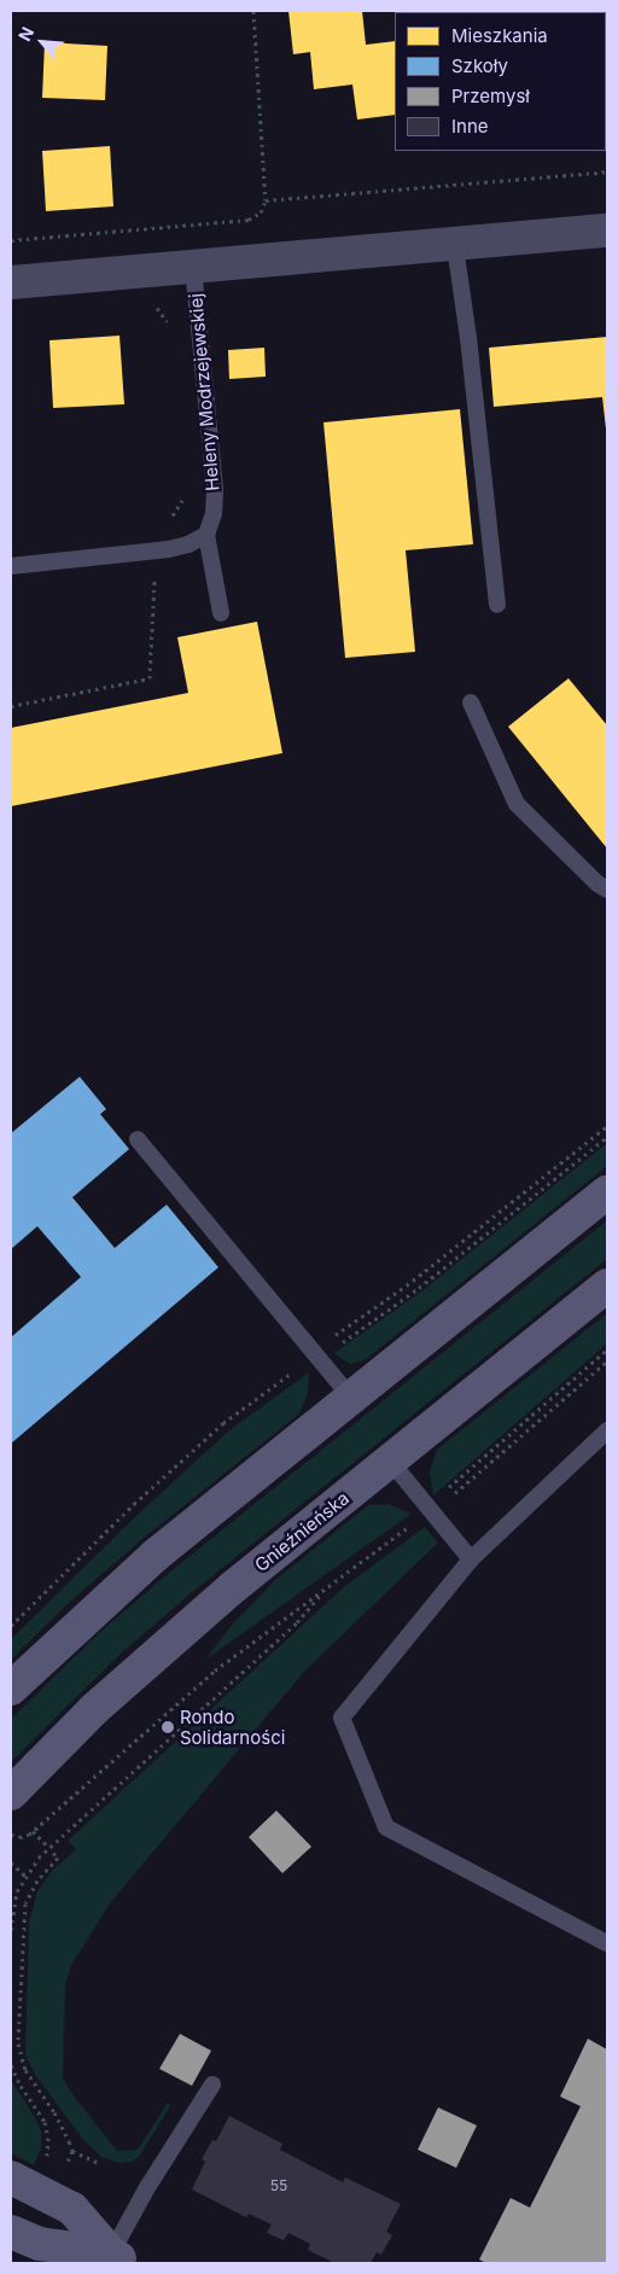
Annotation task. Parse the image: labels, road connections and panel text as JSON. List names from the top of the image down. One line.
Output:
{"streets":{"street":["Heleny Modrzejewskiej","Gnieźnieńska"]},"places":["Rondo Solidarności"],"house_numbers":["55"],"legend":["Mieszkania","Szkoły","Przemysł","Inne"],"north":"top left"}
